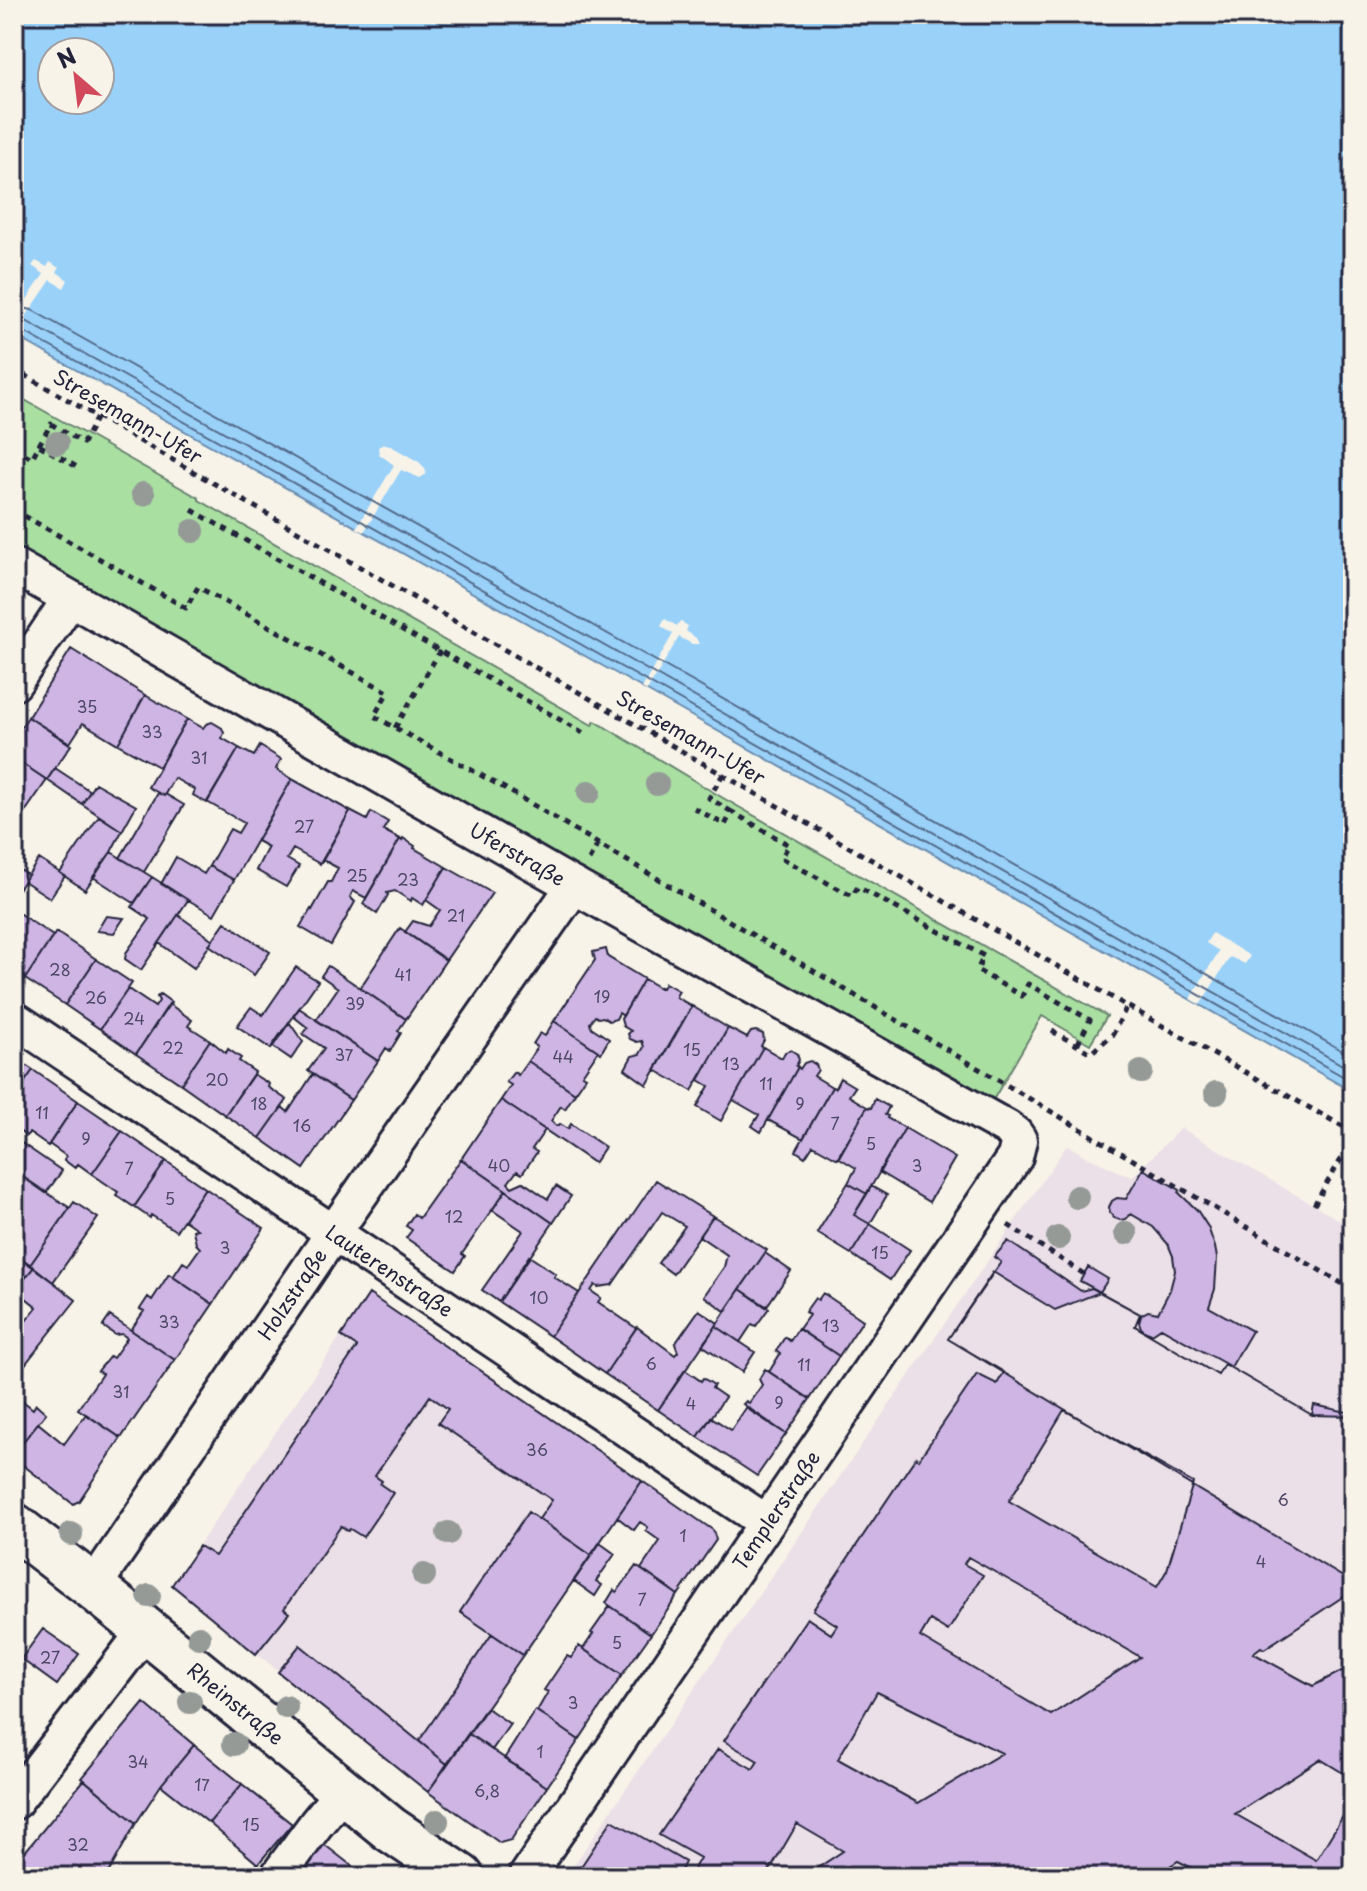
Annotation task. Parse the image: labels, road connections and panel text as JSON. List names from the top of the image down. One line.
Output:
{"streets":{"main road":["Rheinstraße"],"street":["Uferstraße","Lauterenstraße","Holzstraße","Templerstraße"],"path":["Stresemann-Ufer"]},"crossings":[["Uferstraße","Holzstraße"],["Uferstraße","Templerstraße"],["Lauterenstraße","Holzstraße"],["Lauterenstraße","Templerstraße"],["Holzstraße","Rheinstraße"]],"house_numbers":["35","33","31","27","25","23","21","28","41","19","26","39","24","22","15","37","44","13","20","11","18","9","11","7","16","9","5","40","3","7","5","12","3","15","10","33","13","6","11","31","9","4","36","6","1","4","7","5","27","3","1","34","17","6,8","15","32"],"north":"top left"}
